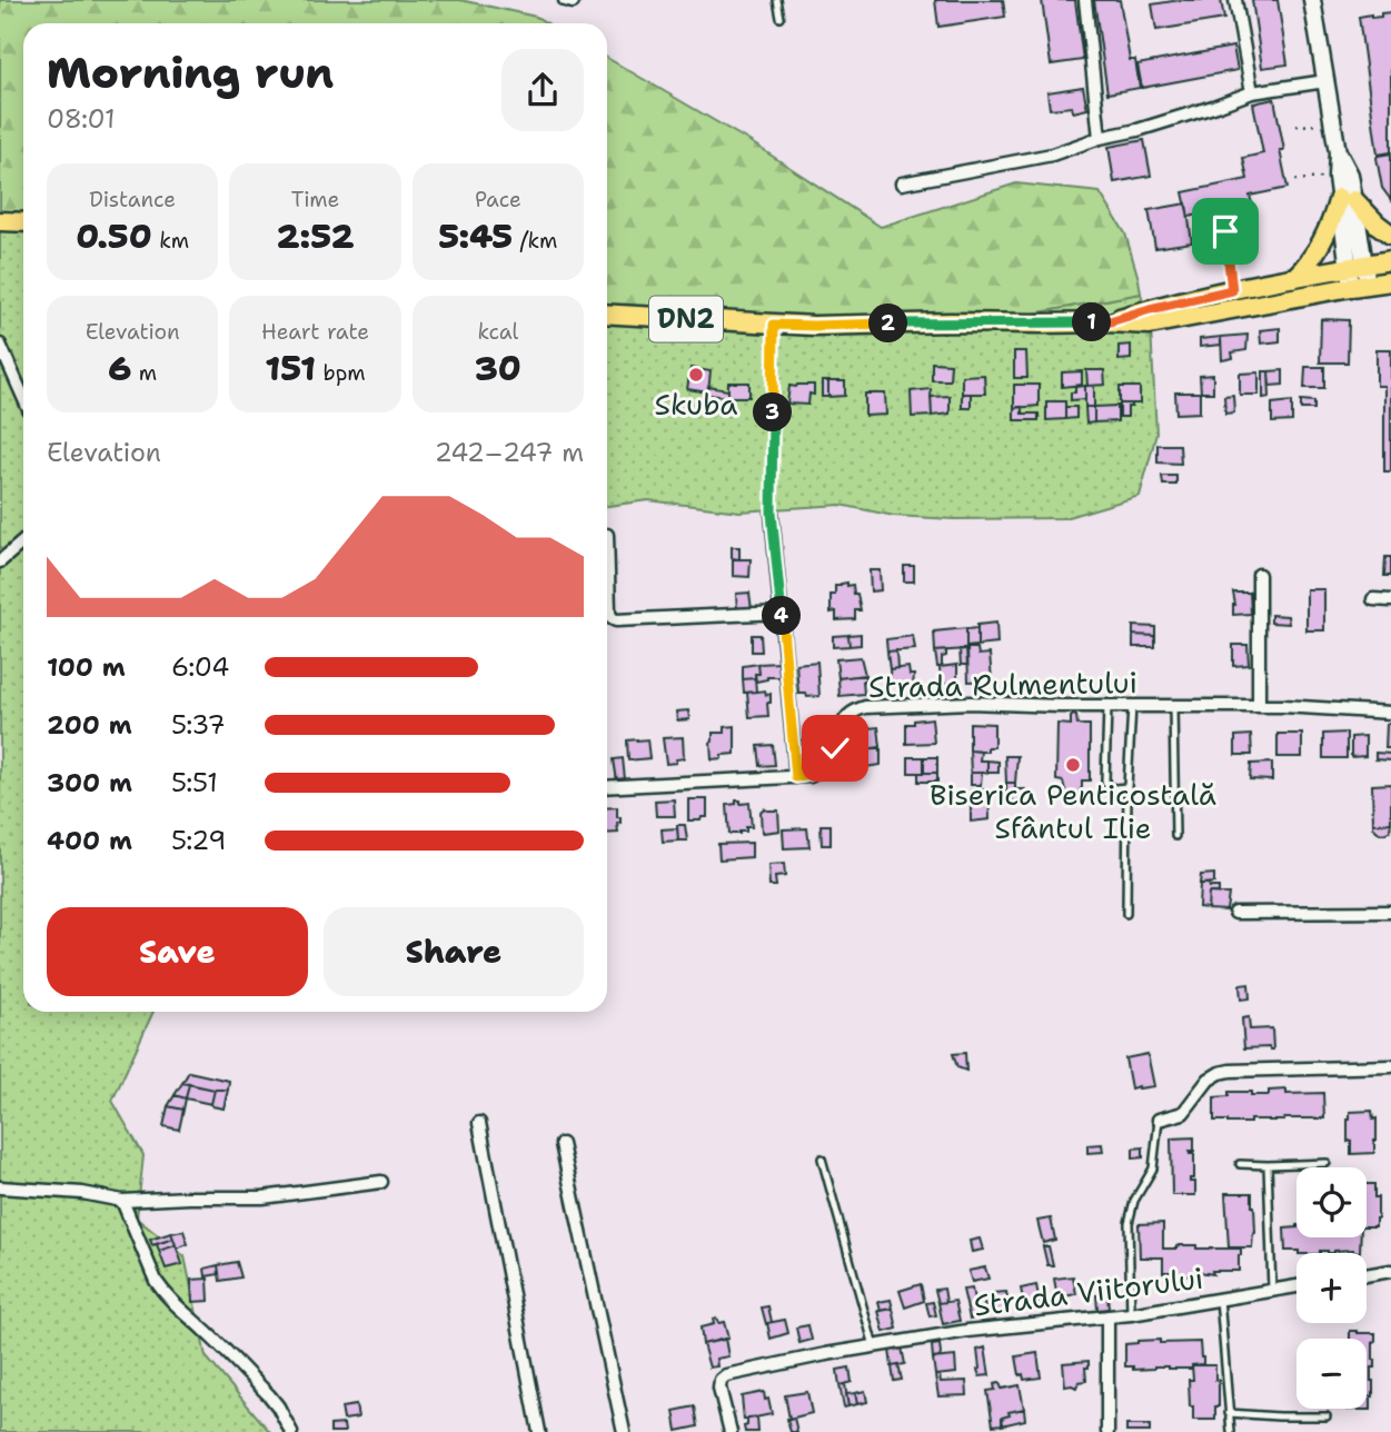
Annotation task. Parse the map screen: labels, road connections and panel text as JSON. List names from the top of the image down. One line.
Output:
{"streets":{"main road":["DN2"],"street":["Strada Rulmentului","Strada Viitorului"]},"places":["Skuba","Biserica Penticostală Sfântul Ilie"],"page":{"heading":["Morning run","08:01"],"stats":[["Distance","0.50 km"],["Time","2:52"],["Pace","5:45 /km"],["Elevation","6 m"],["Heart rate","151 bpm"],["kcal","30"]],"pins":["1","2","3","4"],"chart":["Elevation","242–247 m"],"list":[{"name":"100 m","note":"6:04"},{"name":"200 m","note":"5:37"},{"name":"300 m","note":"5:51"},{"name":"400 m","note":"5:29"}],"buttons":["Save","Share"],"map_buttons":["+","−"]}}
